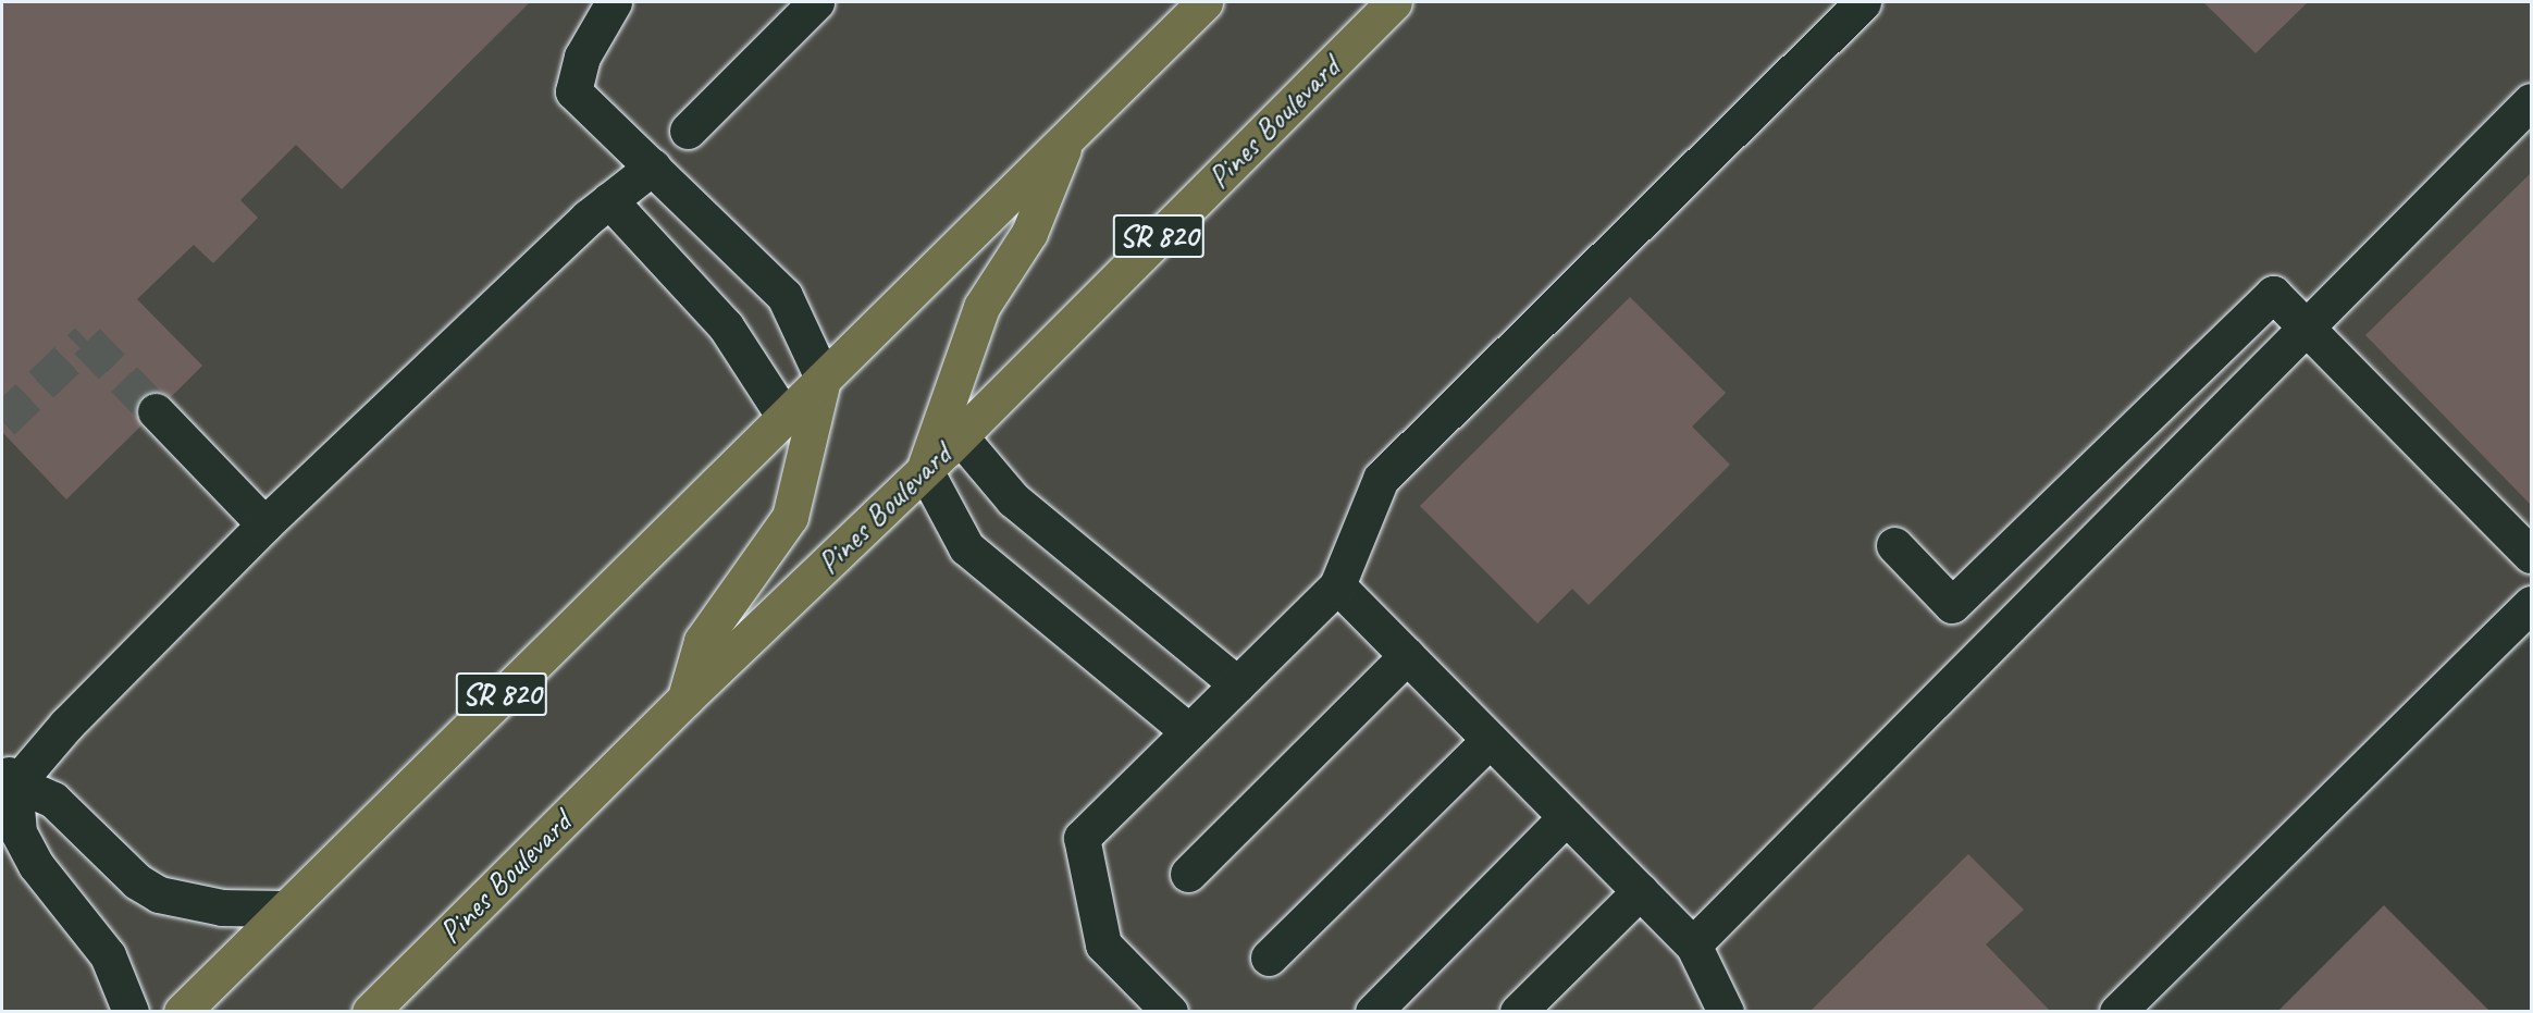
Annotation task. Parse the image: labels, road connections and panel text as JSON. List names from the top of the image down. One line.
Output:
{"streets":{"highway":["Pines Boulevard","SR 820"]}}
